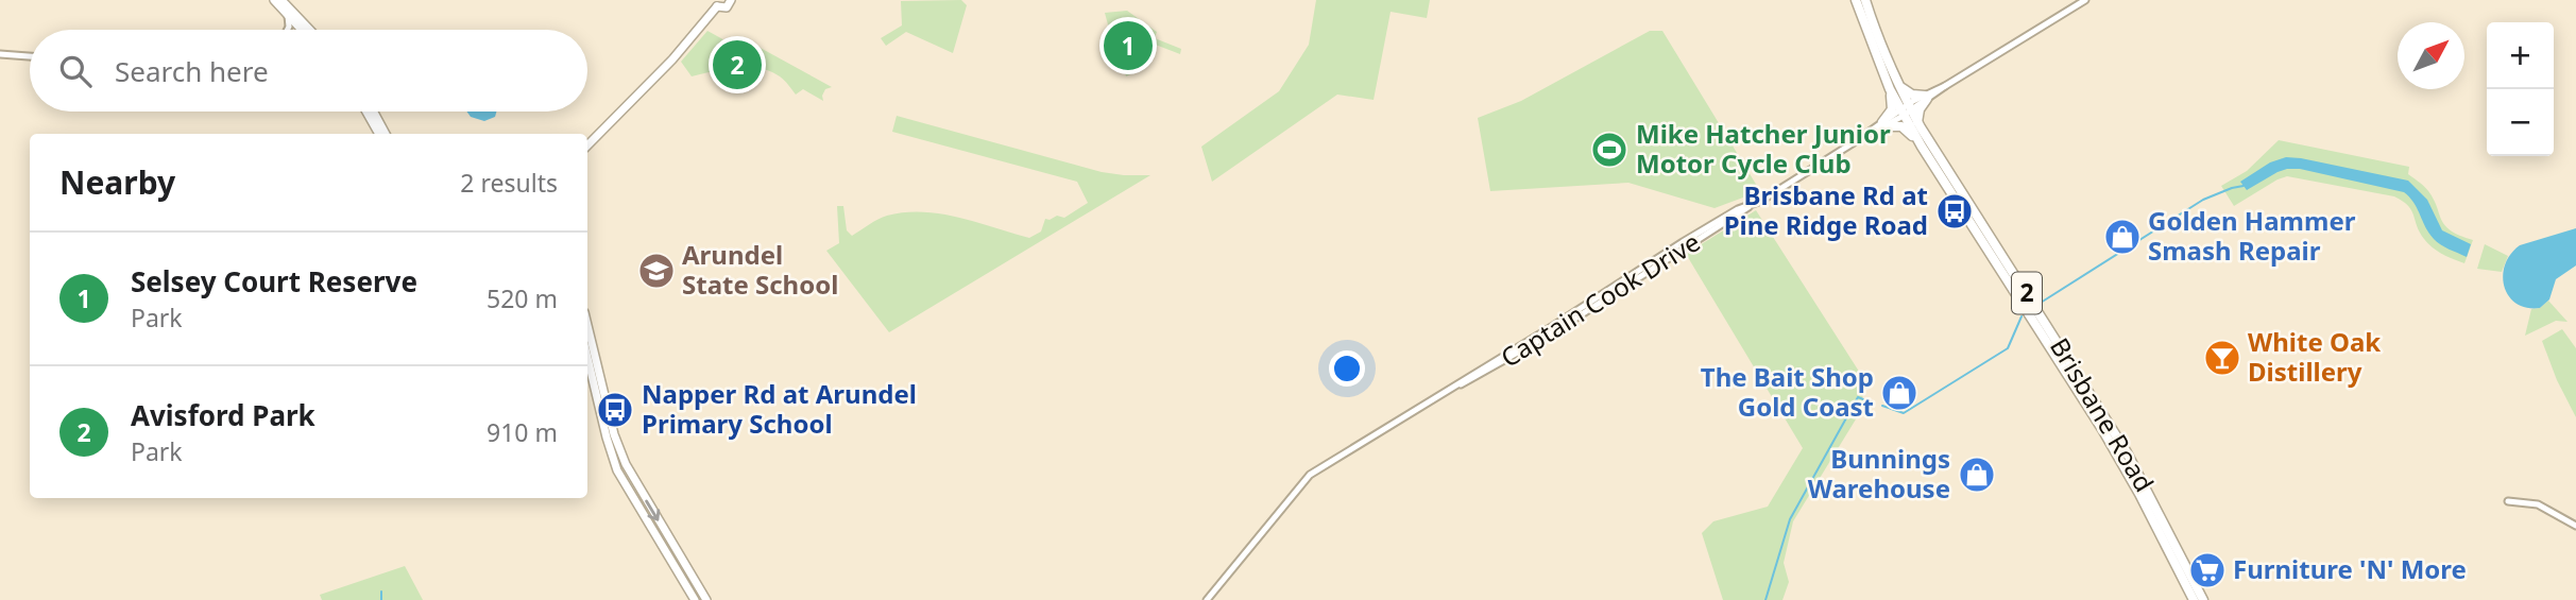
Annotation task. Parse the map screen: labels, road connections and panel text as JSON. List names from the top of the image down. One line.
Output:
{"streets":{"highway":["2","Brisbane Road"],"street":["Captain Cook Drive"]},"crossings":[["Captain Cook Drive","Brisbane Road"]],"places":{"sports":["Mike Hatcher Junior Motor Cycle Club"],"bus stop":["Brisbane Rd at Pine Ridge Road","Napper Rd at Arundel Primary School"],"shop":["Golden Hammer Smash Repair","The Bait Shop Gold Coast","Bunnings Warehouse"],"school or university":["Arundel State School"],"bar":["White Oak Distillery"],"supermarket":["Furniture 'N' More"]},"north":"top right","page":{"pins":["1","2"],"map_buttons":["+","−"],"search":"Search here","heading":["Nearby","2 results"],"list":[{"mark":"1","name":"Selsey Court Reserve","note":"Park","value":"520 m"},{"mark":"2","name":"Avisford Park","note":"Park","value":"910 m"}]}}
